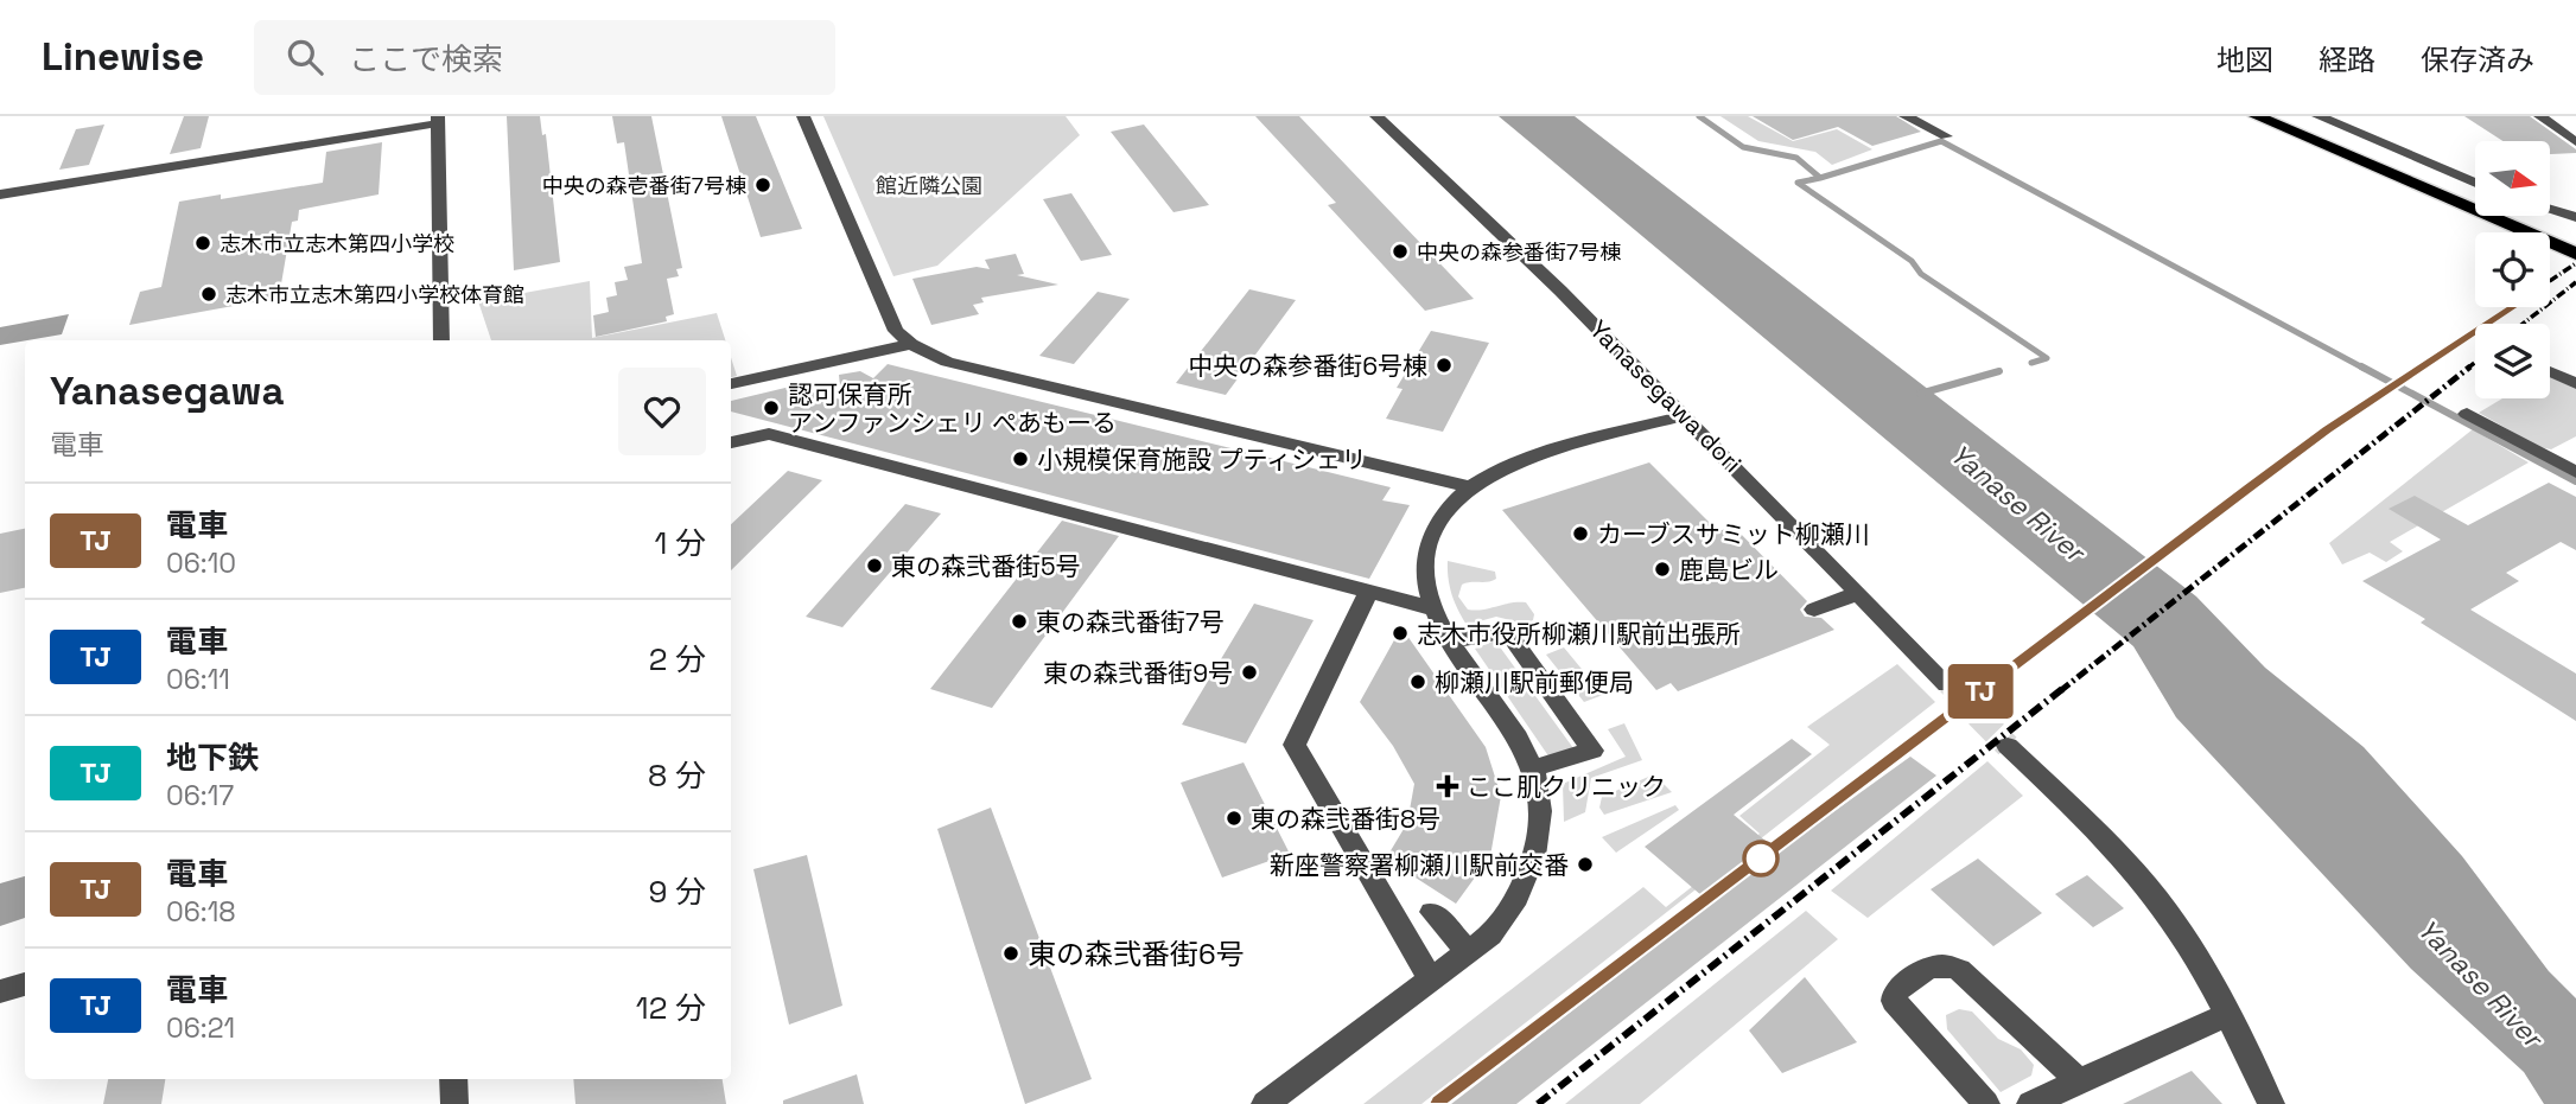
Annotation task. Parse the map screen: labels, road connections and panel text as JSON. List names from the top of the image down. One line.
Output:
{"streets":{"street":["Yanasegawa dori"]},"water":["Yanase River"],"parks":["館近隣公園"],"places":{"other":["中央の森壱番街7号棟","志木市立志木第四小学校","中央の森参番街7号棟","志木市立志木第四小学校体育館","中央の森参番街6号棟","認可保育所 アンファンシェリ ぺあもーる","小規模保育施設 プティシェリ","カーブスサミット柳瀬川","東の森弐番街5号","鹿島ビル","東の森弐番街7号","志木市役所柳瀬川駅前出張所","東の森弐番街9号","柳瀬川駅前郵便局","東の森弐番街8号","新座警察署柳瀬川駅前交番","東の森弐番街6号"],"health":["ここ肌クリニック"]},"north":"right","page":{"header":"Linewise","search":"ここで検索","nav":["地図","経路","保存済み"],"on_map":"TJ","heading":["Yanasegawa","電車"],"list":[{"mark":"TJ","name":"電車","note":"06:10","value":"1 分"},{"mark":"TJ","name":"電車","note":"06:11","value":"2 分"},{"mark":"TJ","name":"地下鉄","note":"06:17","value":"8 分"},{"mark":"TJ","name":"電車","note":"06:18","value":"9 分"},{"mark":"TJ","name":"電車","note":"06:21","value":"12 分"}]}}
